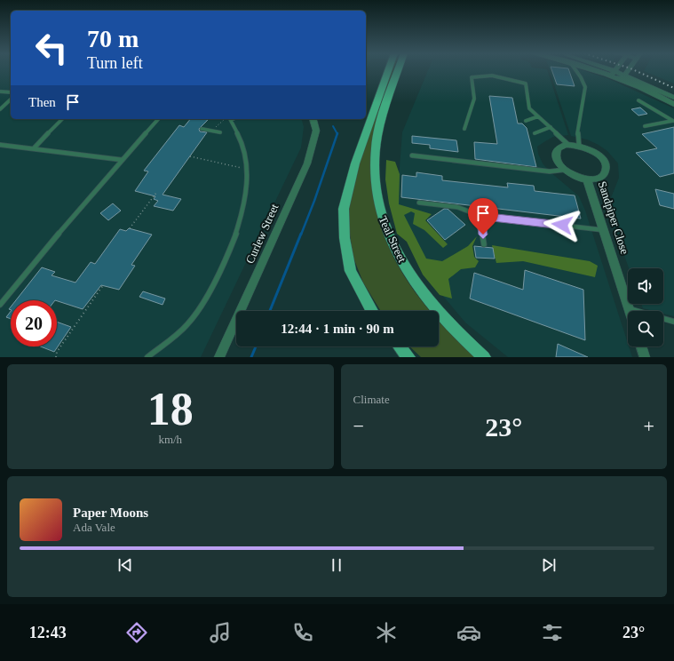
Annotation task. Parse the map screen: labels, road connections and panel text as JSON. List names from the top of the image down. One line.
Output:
{"streets":{"main road":["Teal Street"],"street":["Sandpiper Close","Curlew Street"]},"page":{"turn":["70 m","Turn left"],"then":"Then","limit":"20","trip":"12:44 · 1 min · 90 m","tile":[["18","km/h"],"Climate"],"heat":["−","23°","+"],"song":["Paper Moons","Ada Vale"],"tabs":["12:43","23°"]}}
